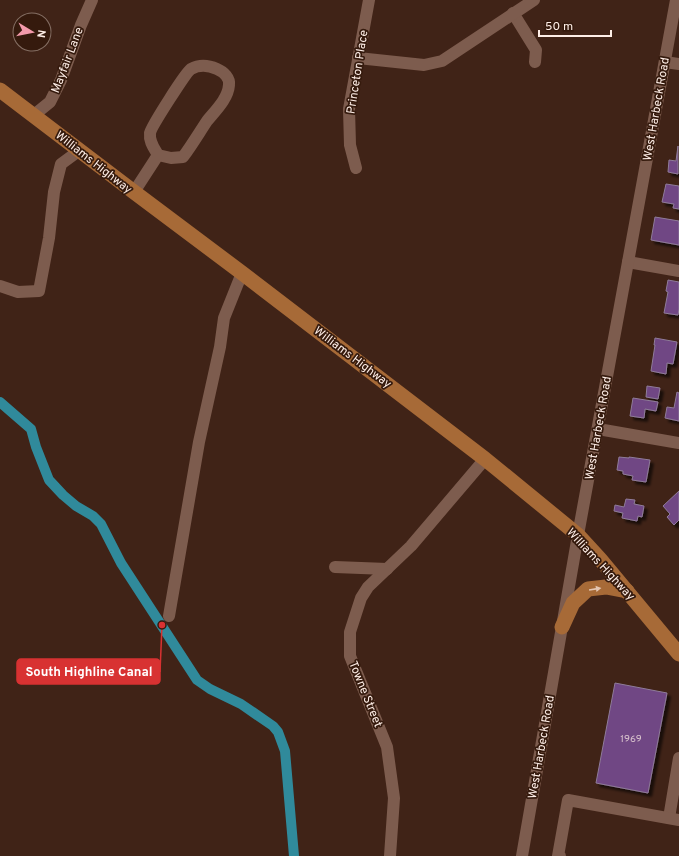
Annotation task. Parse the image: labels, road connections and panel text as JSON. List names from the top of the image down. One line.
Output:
{"streets":{"main road":["Williams Highway"],"street":["Mayfair Lane","Princeton Place","West Harbeck Road","Towne Street"]},"crossings":[["Mayfair Lane","Williams Highway"],["West Harbeck Road","Williams Highway"],["Williams Highway","Towne Street"]],"places":["South Highline Canal"],"house_numbers":["1969"],"scale_bar":"50 m","north":"right"}
